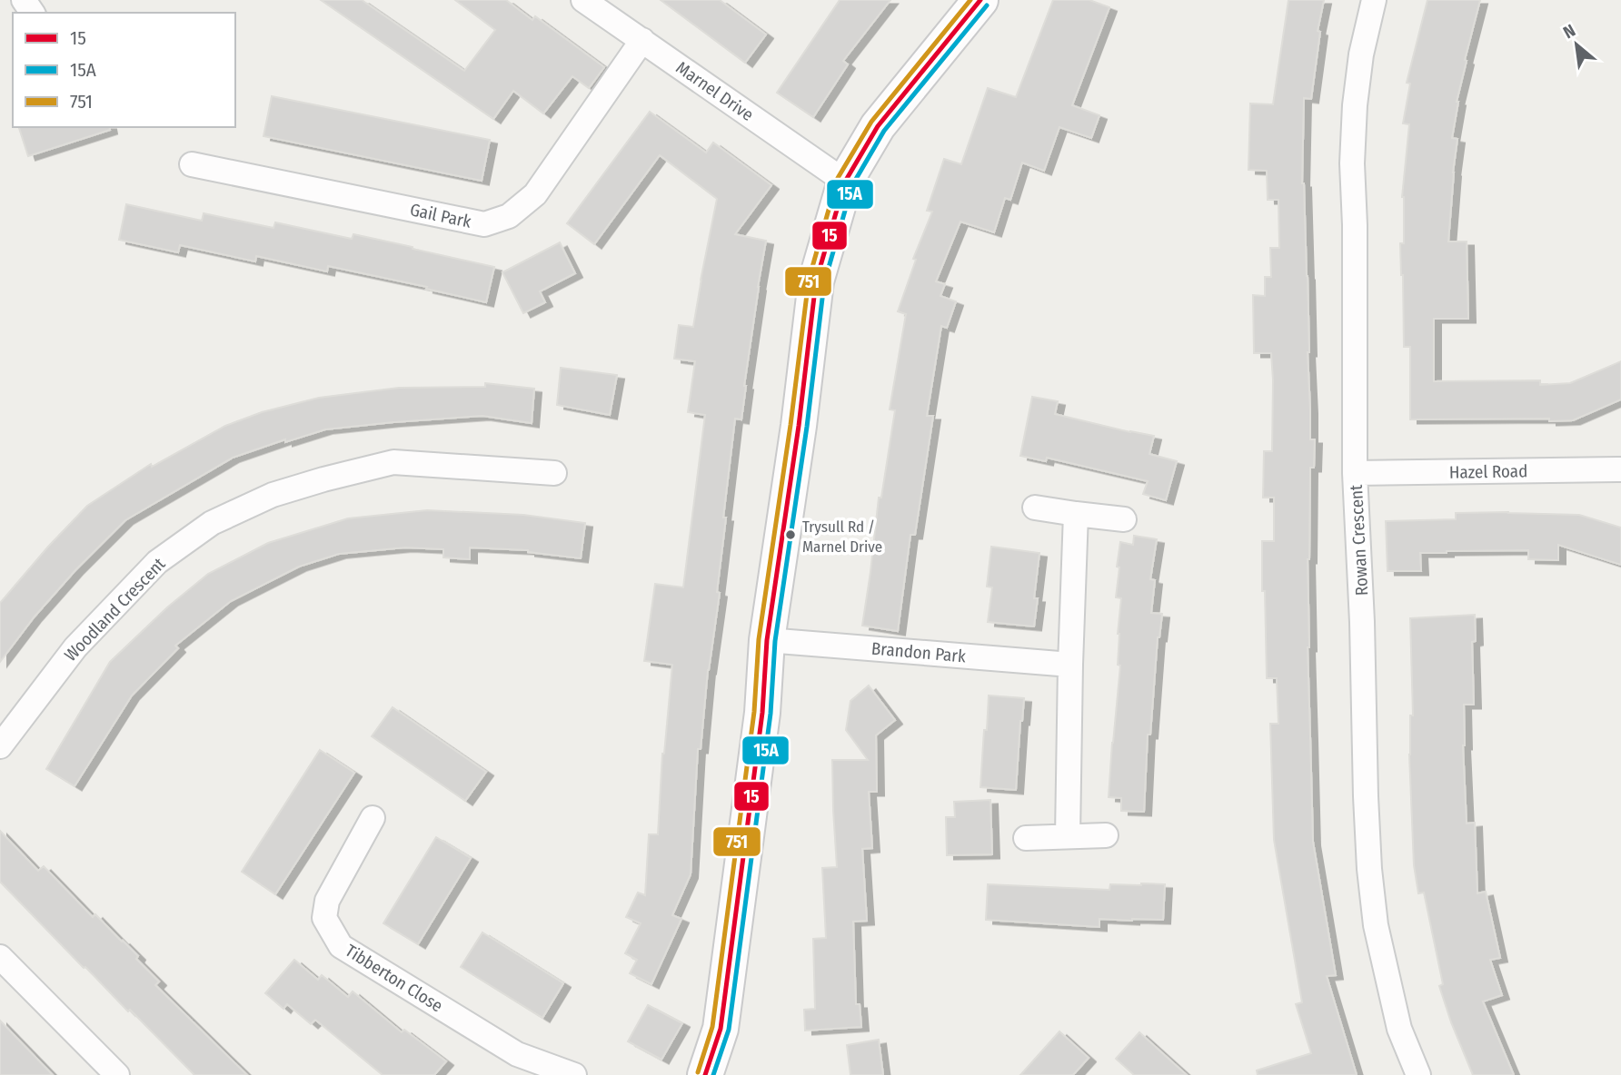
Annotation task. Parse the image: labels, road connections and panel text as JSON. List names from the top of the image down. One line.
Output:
{"streets":{"street":["Marnel Drive","Gail Park","Hazel Road","Rowan Crescent","Woodland Crescent","Brandon Park","Tibberton Close"]},"crossings":[["Marnel Drive","Gail Park"],["Hazel Road","Rowan Crescent"]],"places":["Trysull Rd / Marnel Drive"],"lines":["transit line 15","transit line 751","transit line 15A"],"legend":["15","15A","751"],"north":"top left"}
